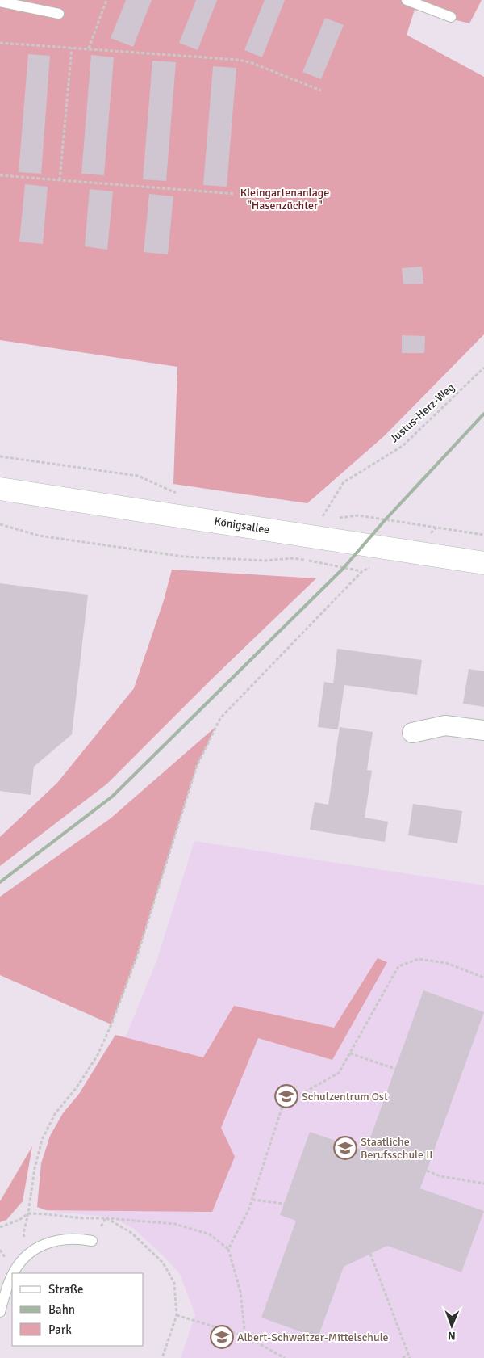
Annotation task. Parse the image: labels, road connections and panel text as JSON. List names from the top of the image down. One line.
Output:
{"streets":{"main road":["Königsallee"],"path":["Justus-Herz-Weg"]},"parks":["Kleingartenanlage \"Hasenzüchter\""],"places":{"school or university":["Schulzentrum Ost","Staatliche Berufsschule II","Albert-Schweitzer-Mittelschule"]},"legend":["Straße","Bahn","Park"],"north":"bottom"}
